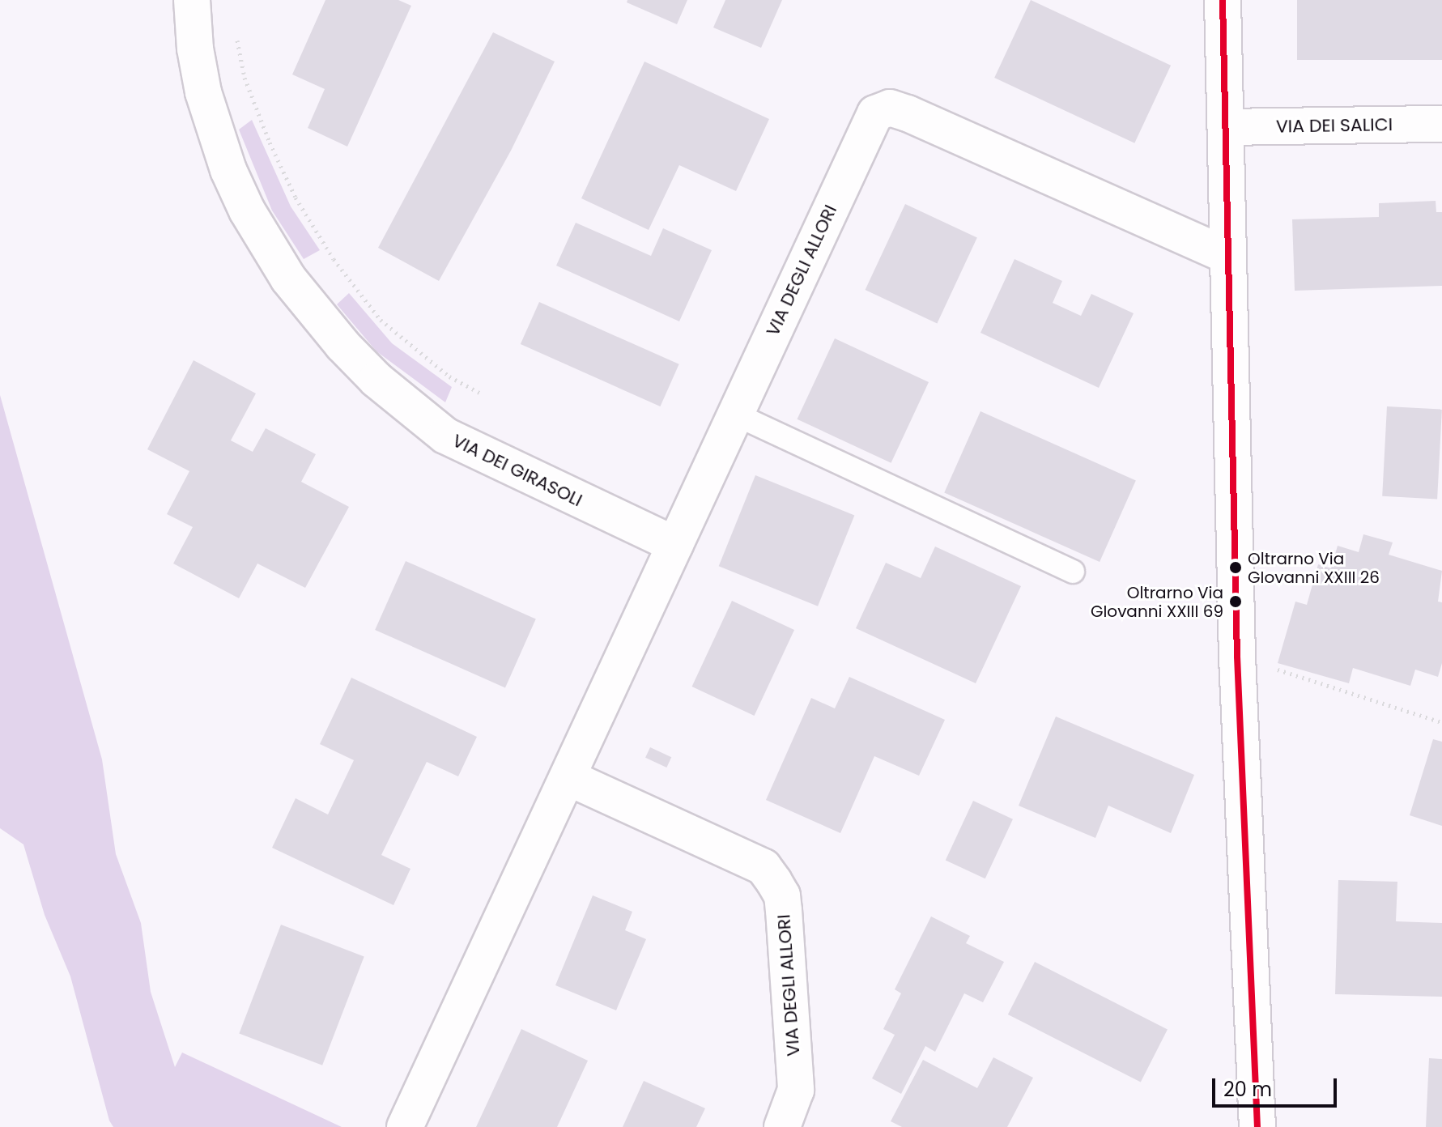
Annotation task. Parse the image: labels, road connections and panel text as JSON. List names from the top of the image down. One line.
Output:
{"streets":{"street":["VIA DEI SALICI","VIA DEGLI ALLORI","VIA DEI GIRASOLI"]},"crossings":[["VIA DEGLI ALLORI","VIA DEI GIRASOLI"]],"places":["Oltrarno Via GIovanni XXIII 26","Oltrarno Via GIovanni XXIII 69"],"scale_bar":"20 m"}
